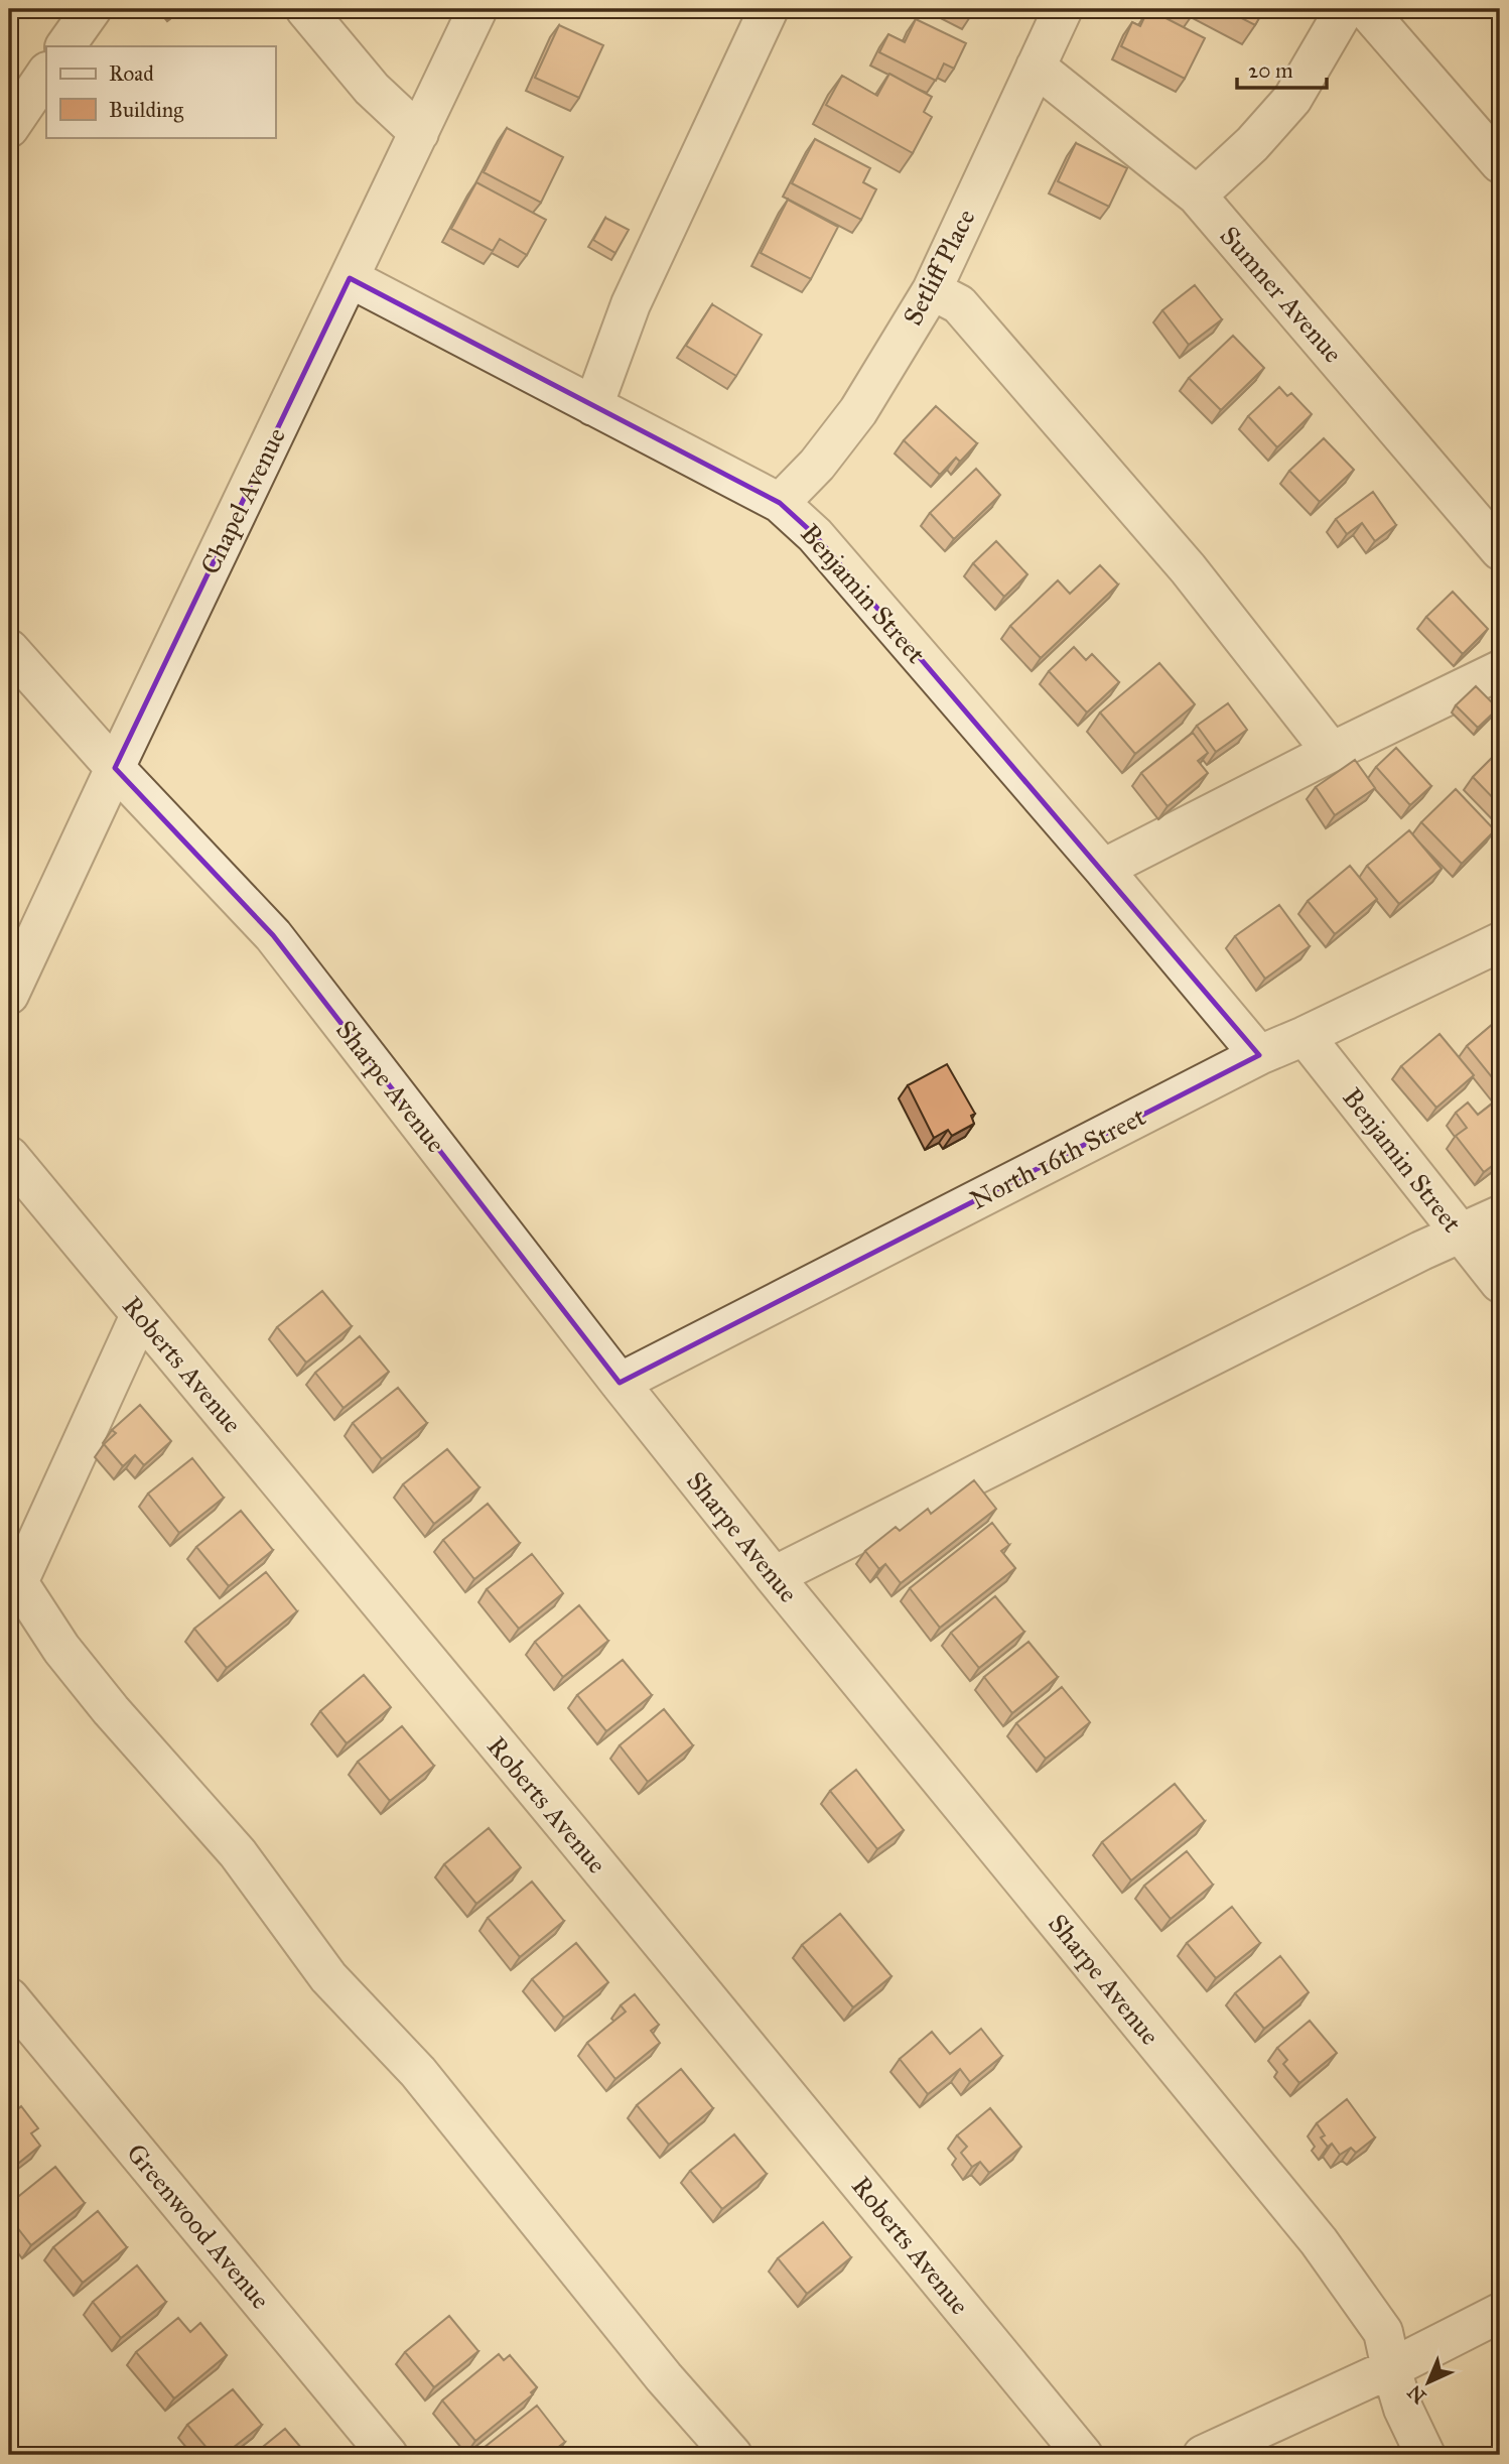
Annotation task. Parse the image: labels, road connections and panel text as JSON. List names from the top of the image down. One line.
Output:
{"streets":{"street":["Setliff Place","Sumner Avenue","Chapel Avenue","Benjamin Street","Sharpe Avenue","North 16th Street","Roberts Avenue","Greenwood Avenue"]},"crossings":[["Setliff Place","Sumner Avenue"],["Setliff Place","Benjamin Street"],["Chapel Avenue","Benjamin Street"],["Chapel Avenue","Sharpe Avenue"],["Benjamin Street","North 16th Street"],["Sharpe Avenue","North 16th Street"]],"legend":["Road","Building"],"scale_bar":"20 m","north":"bottom left"}
